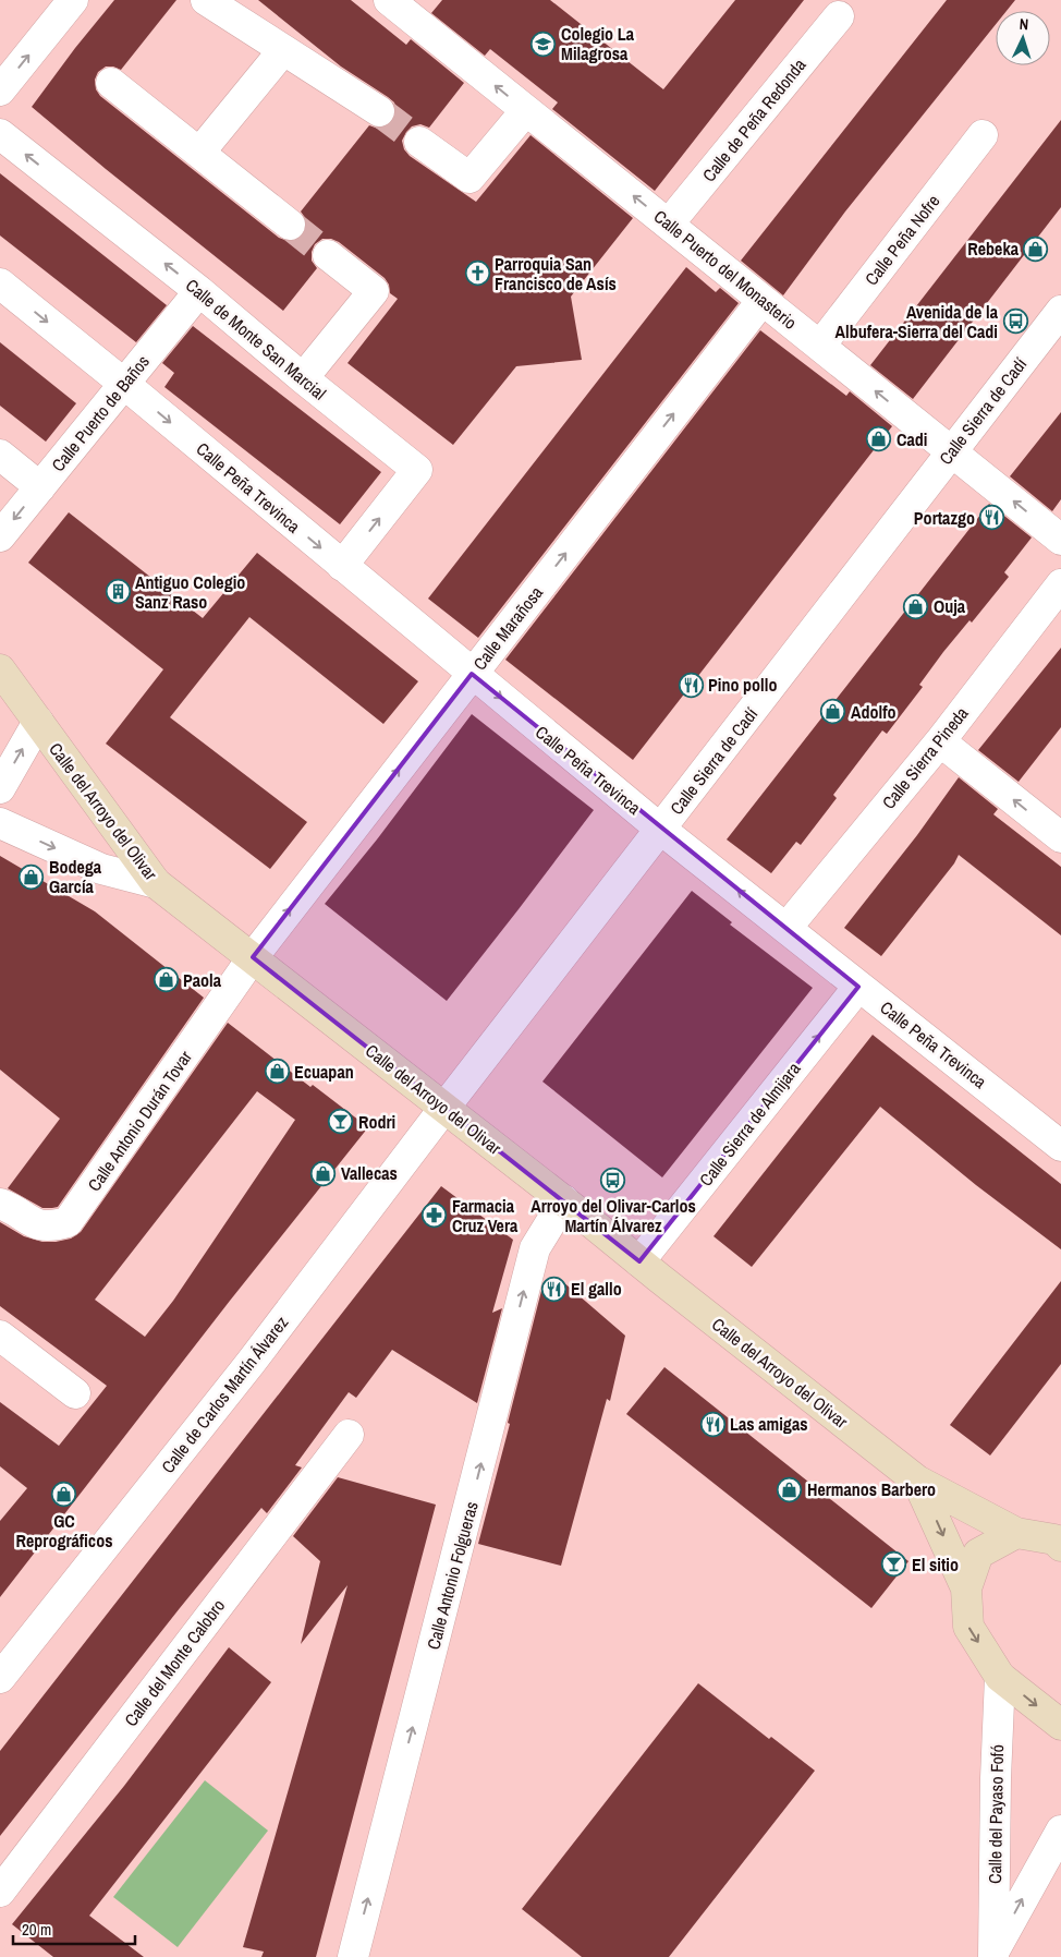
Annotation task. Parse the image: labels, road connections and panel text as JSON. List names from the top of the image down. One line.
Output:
{"streets":{"street":["Calle de Peña Redonda","Calle Peña Nofre","Calle Puerto del Monasterio","Calle de Monte San Marcial","Calle Sierra de Cadí","Calle Puerto de Baños","Calle Peña Trevinca","Calle Marañosa","Calle Sierra Pineda","Calle del Arroyo del Olivar","Calle Antonio Durán Tovar","Calle Sierra de Almijara","Calle de Carlos Martín Álvarez","Calle Antonio Folgueras","Calle del Monte Calobro","Calle del Payaso Fofó"]},"crossings":[["Calle de Peña Redonda","Calle Puerto del Monasterio"],["Calle Peña Nofre","Calle Puerto del Monasterio"],["Calle Puerto del Monasterio","Calle Sierra de Cadí"],["Calle Puerto del Monasterio","Calle Marañosa"],["Calle de Monte San Marcial","Calle Puerto de Baños"],["Calle de Monte San Marcial","Calle Peña Trevinca"],["Calle Sierra de Cadí","Calle Peña Trevinca"],["Calle Sierra de Cadí","Calle del Arroyo del Olivar"],["Calle Sierra de Cadí","Calle de Carlos Martín Álvarez"],["Calle Puerto de Baños","Calle Peña Trevinca"],["Calle Peña Trevinca","Calle Marañosa"],["Calle Peña Trevinca","Calle Sierra Pineda"],["Calle Peña Trevinca","Calle Sierra de Almijara"],["Calle Marañosa","Calle del Arroyo del Olivar"],["Calle Marañosa","Calle Antonio Durán Tovar"],["Calle del Arroyo del Olivar","Calle Antonio Durán Tovar"],["Calle del Arroyo del Olivar","Calle Sierra de Almijara"],["Calle del Arroyo del Olivar","Calle de Carlos Martín Álvarez"],["Calle del Arroyo del Olivar","Calle Antonio Folgueras"]],"one_way":["Calle Puerto del Monasterio","Calle Marañosa","Calle Sierra de Almijara","Calle Antonio Folgueras"],"places":{"school or university":["Colegio La Milagrosa"],"shop":["Rebeka","Cadi","Ouja","Adolfo","Bodega García","Paola","Ecuapan","Vallecas","Hermanos Barbero","GC Reprográficos"],"church":["Parroquia San Francisco de Asís"],"bus stop":["Avenida de la Albufera-Sierra del Cadi","Arroyo del Olivar-Carlos Martín Álvarez"],"restaurant":["Portazgo","Pino pollo","El gallo","Las amigas"],"building":["Antiguo Colegio Sanz Raso"],"bar":["Rodri","El sitio"],"pharmacy":["Farmacia Cruz Vera"]},"scale_bar":"20 m","north":"top"}
